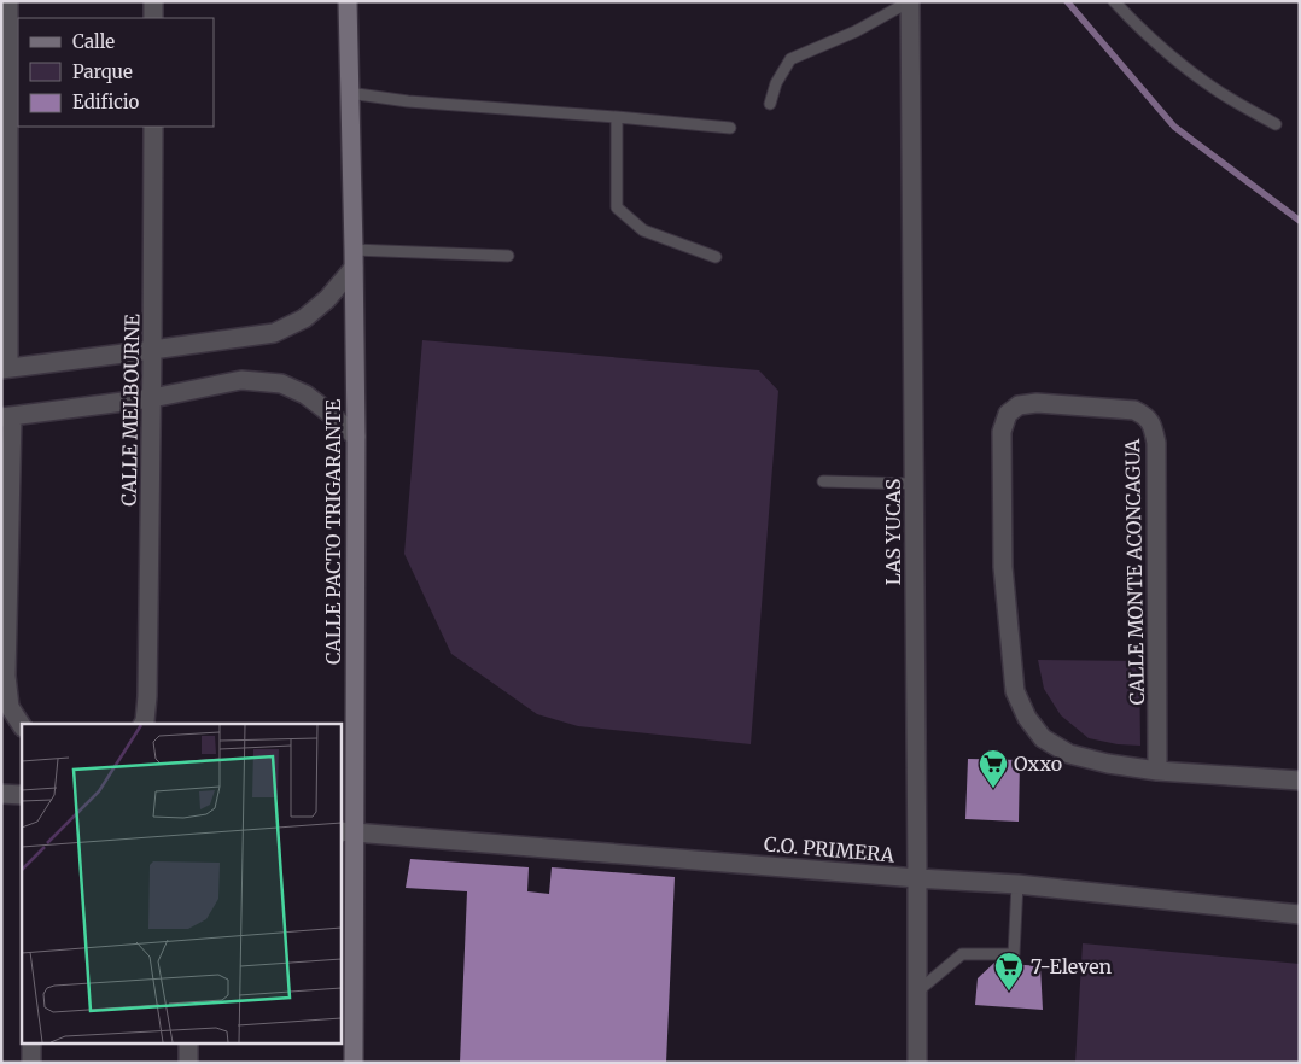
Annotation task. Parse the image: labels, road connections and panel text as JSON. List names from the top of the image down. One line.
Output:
{"streets":{"street":["CALLE MELBOURNE","CALLE PACTO TRIGARANTE","LAS YUCAS","CALLE MONTE ACONCAGUA","C.O. PRIMERA"]},"crossings":[["CALLE PACTO TRIGARANTE","C.O. PRIMERA"],["LAS YUCAS","C.O. PRIMERA"]],"places":{"supermarket":["Oxxo","7-Eleven"]},"legend":["Calle","Parque","Edificio"]}
